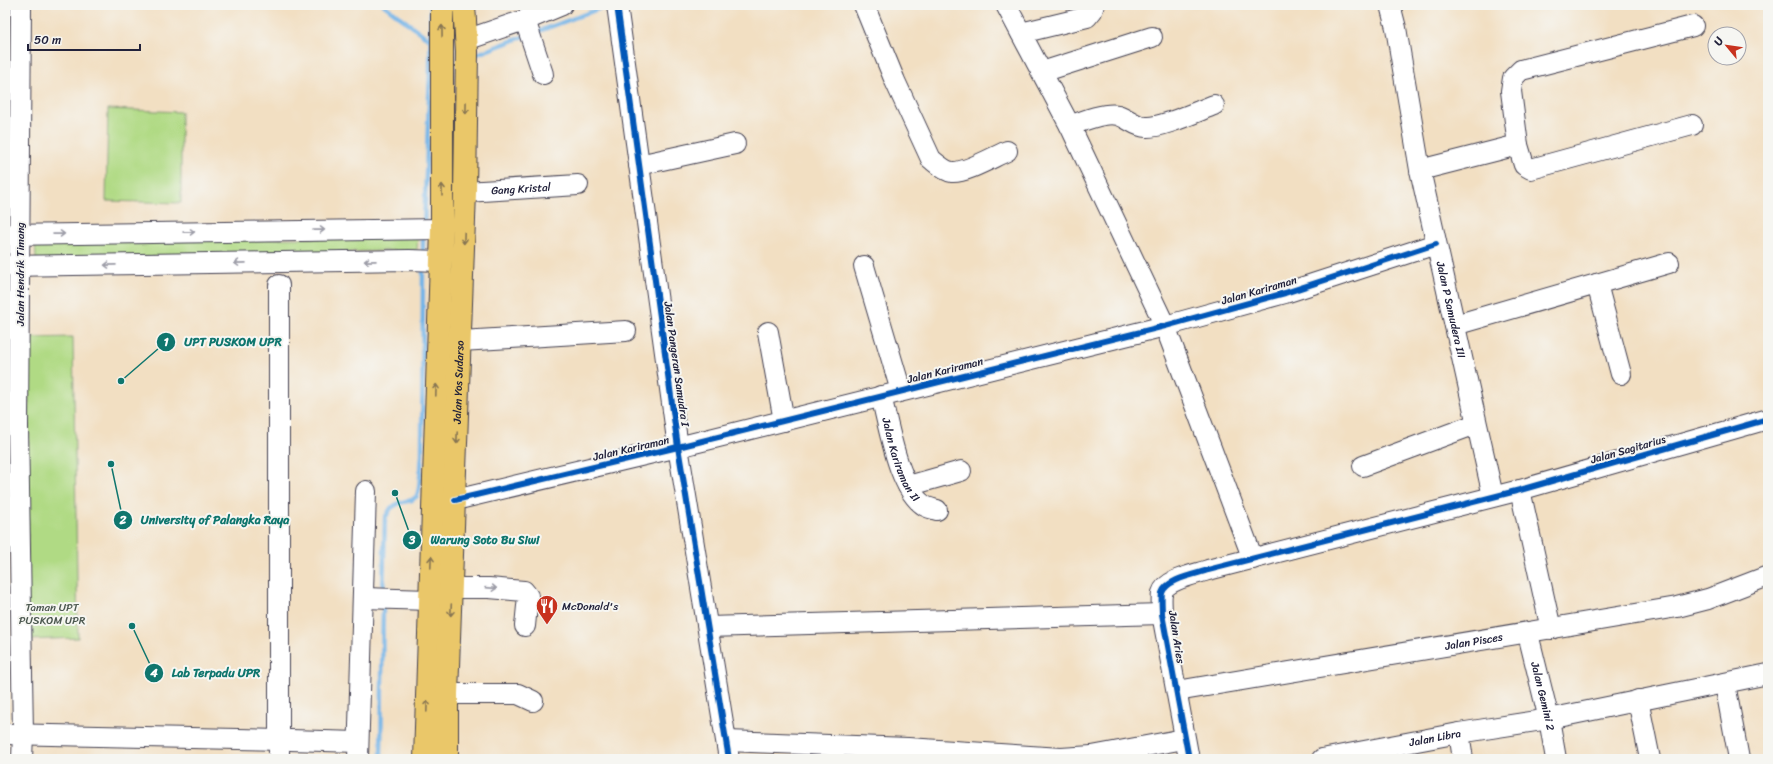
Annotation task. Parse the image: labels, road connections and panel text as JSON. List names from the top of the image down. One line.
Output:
{"streets":{"main road":["Jalan Yos Sudarso"],"street":["Gang Kristal","Jalan Hendrik Timang","Jalan Kariraman","Jalan P Samudera III","Jalan Pangeran Samudra I","Jalan Sagitarius","Jalan Kariraman II","Jalan Aries","Jalan Pisces","Jalan Gemini 2","Jalan Libra"]},"crossings":[["Gang Kristal","Jalan Yos Sudarso"],["Jalan Kariraman","Jalan P Samudera III"],["Jalan Kariraman","Jalan Pangeran Samudra I"],["Jalan Kariraman","Jalan Yos Sudarso"],["Jalan Kariraman","Jalan Kariraman II"],["Jalan P Samudera III","Jalan Sagitarius"],["Jalan P Samudera III","Jalan Aries"],["Jalan Sagitarius","Jalan Aries"],["Jalan Aries","Jalan Pisces"],["Jalan Pisces","Jalan Gemini 2"],["Jalan Gemini 2","Jalan Libra"]],"parks":["Taman UPT PUSKOM UPR"],"places":{"other":["UPT PUSKOM UPR","University of Palangka Raya","Warung Soto Bu Siwi","Lab Terpadu UPR"],"restaurant":["McDonald's"]},"scale_bar":"50 m","north":"top left"}
